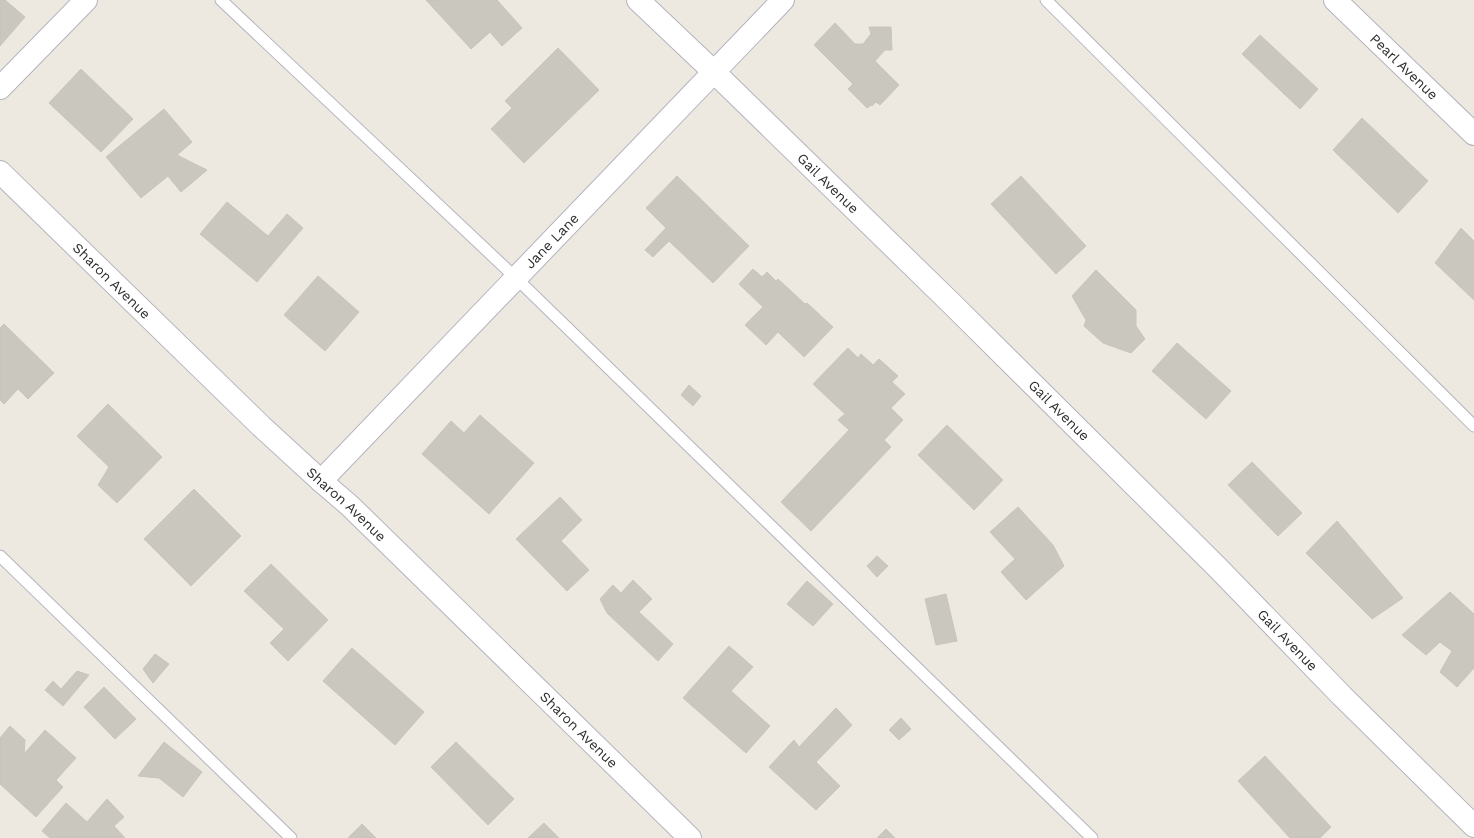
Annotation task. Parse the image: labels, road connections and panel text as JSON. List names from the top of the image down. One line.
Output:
{"streets":{"street":["Pearl Avenue","Gail Avenue","Jane Lane","Sharon Avenue"]},"crossings":[["Gail Avenue","Jane Lane"],["Jane Lane","Sharon Avenue"]]}
